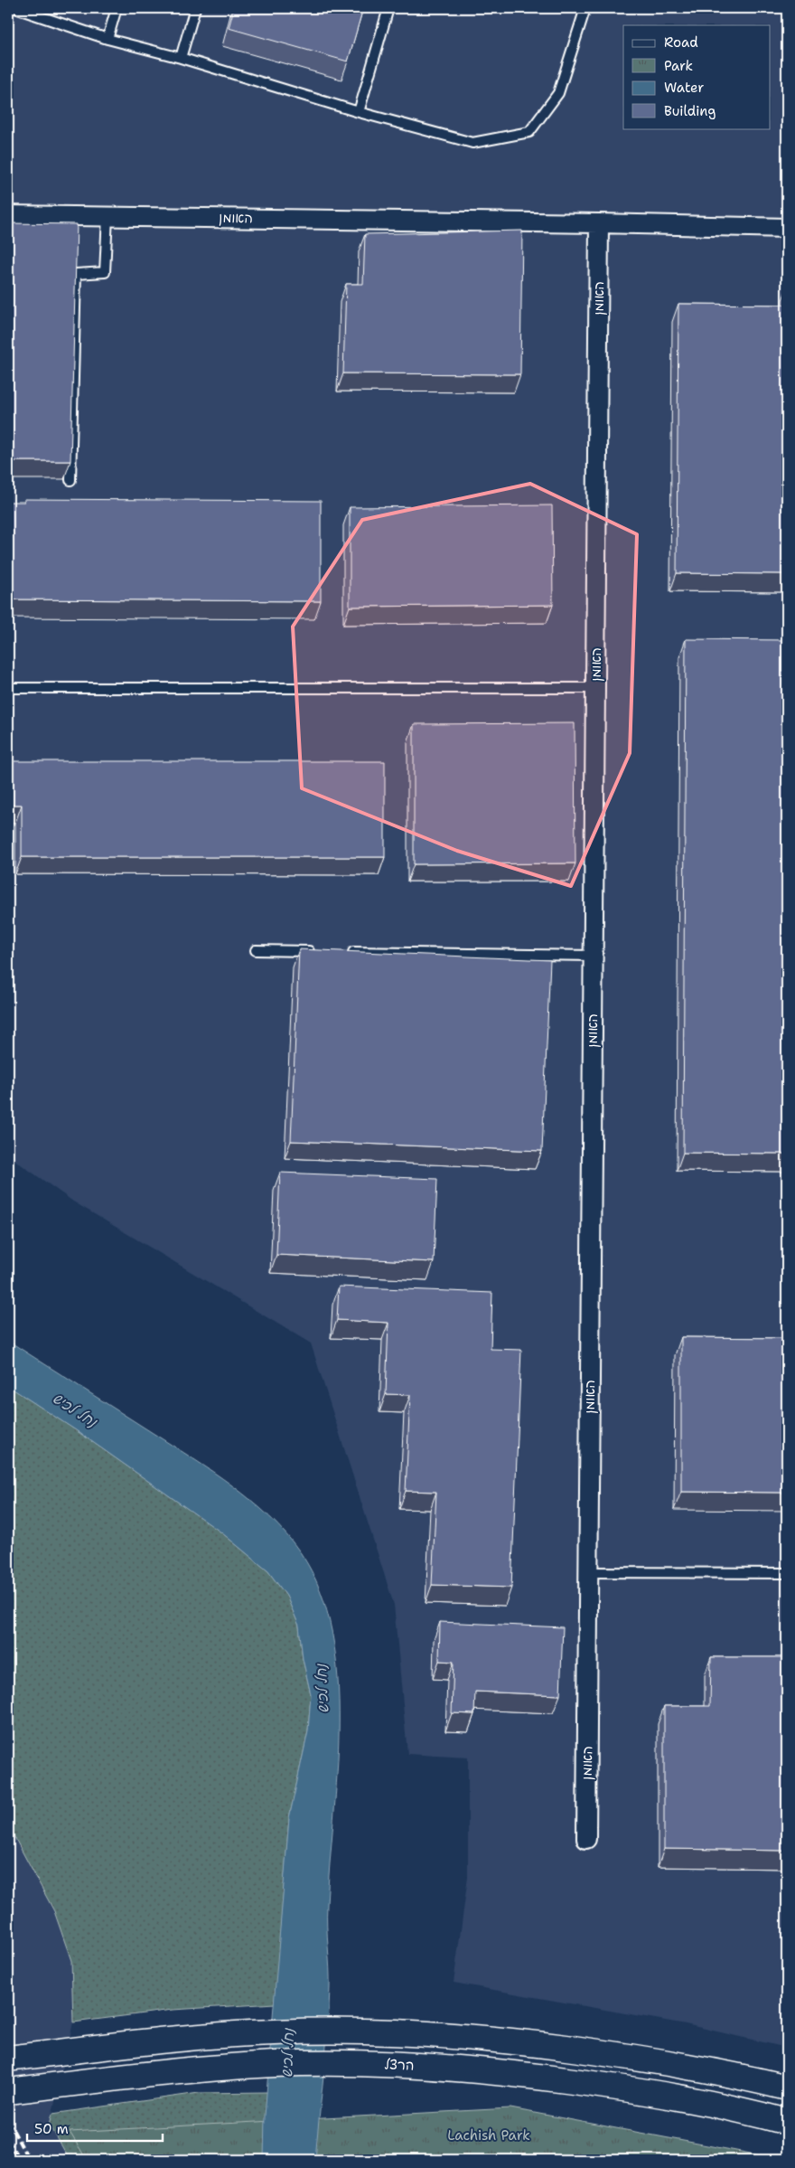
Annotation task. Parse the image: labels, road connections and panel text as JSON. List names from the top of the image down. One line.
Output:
{"streets":{"main road":["הרצל"],"street":["האומן"]},"water":["נחל לכיש"],"parks":["Lachish Park"],"legend":["Road","Park","Water","Building"],"scale_bar":"50 m"}
